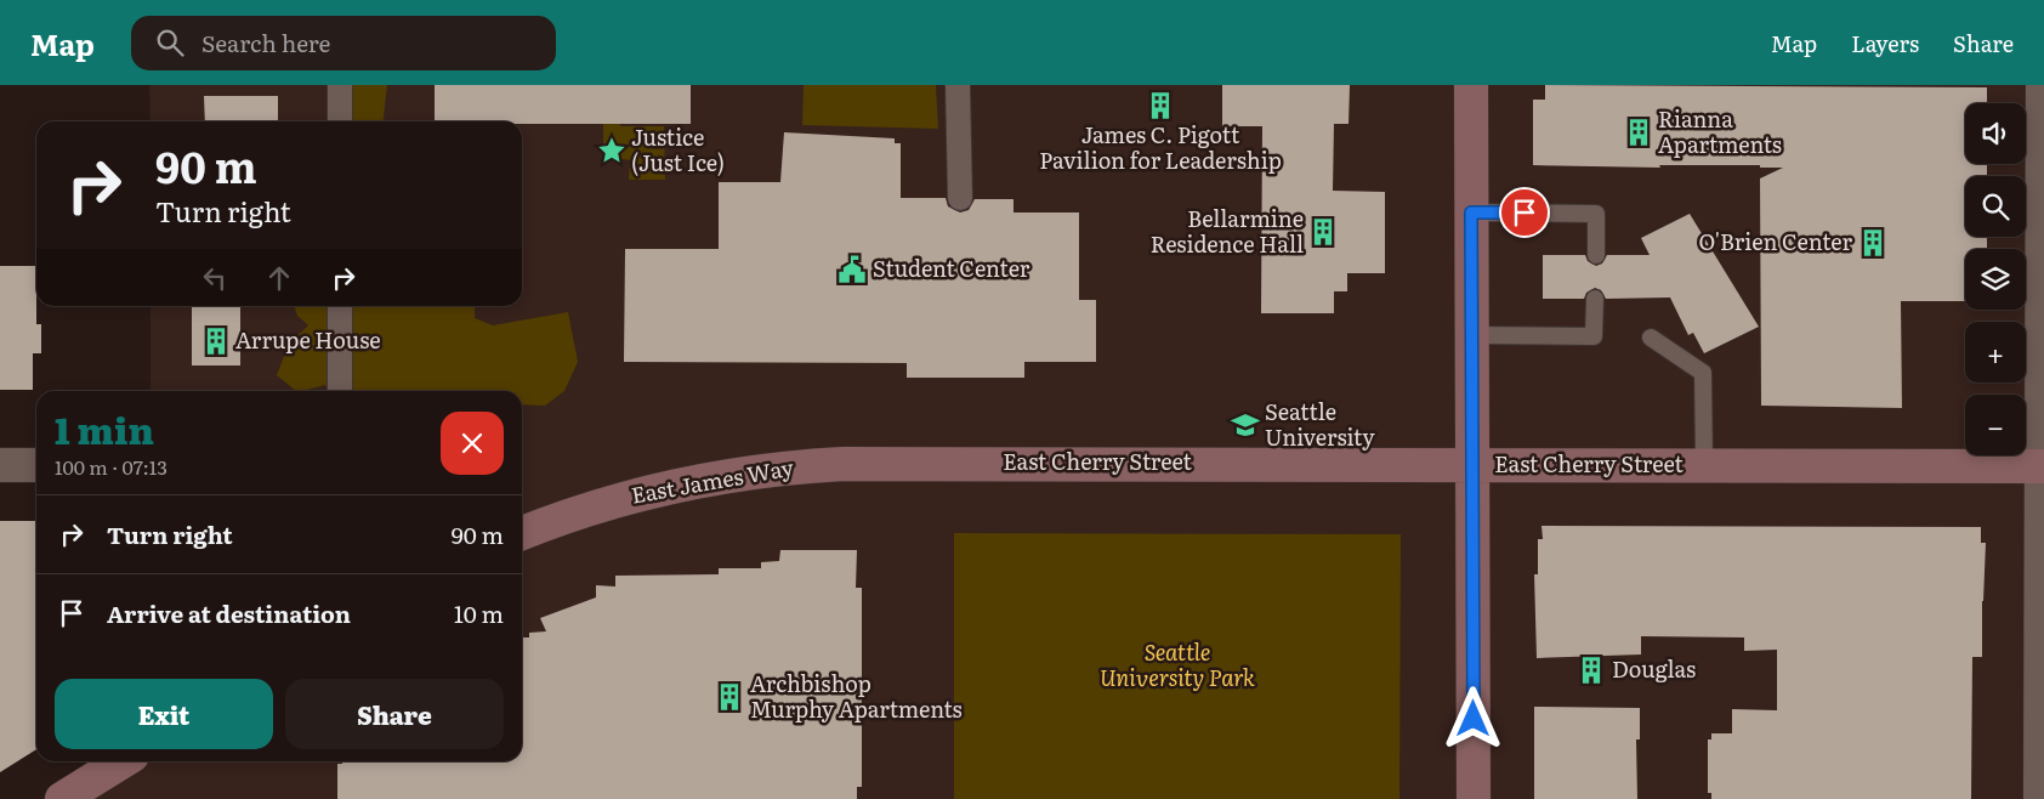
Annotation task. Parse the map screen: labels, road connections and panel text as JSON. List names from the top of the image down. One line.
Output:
{"streets":{"main road":["East Cherry Street","East James Way"]},"crossings":[["East Cherry Street","East James Way"]],"parks":["Seattle University Park"],"places":{"building":["James C. Pigott Pavilion for Leadership","Rianna Apartments","Bellarmine Residence Hall","O'Brien Center","Arrupe House","Douglas","Archbishop Murphy Apartments"],"place":["Justice (Just Ice)"],"public building":["Student Center"],"school or university":["Seattle University"]},"page":{"header":"Map","search":"Search here","nav":["Map","Layers","Share"],"map_buttons":["+","−"],"turn":["90 m","Turn right"],"heading":["1 min","100 m · 07:13"],"list":[{"name":"Turn right","value":"90 m"},{"name":"Arrive at destination","value":"10 m"}],"buttons":["Exit","Share"]}}
